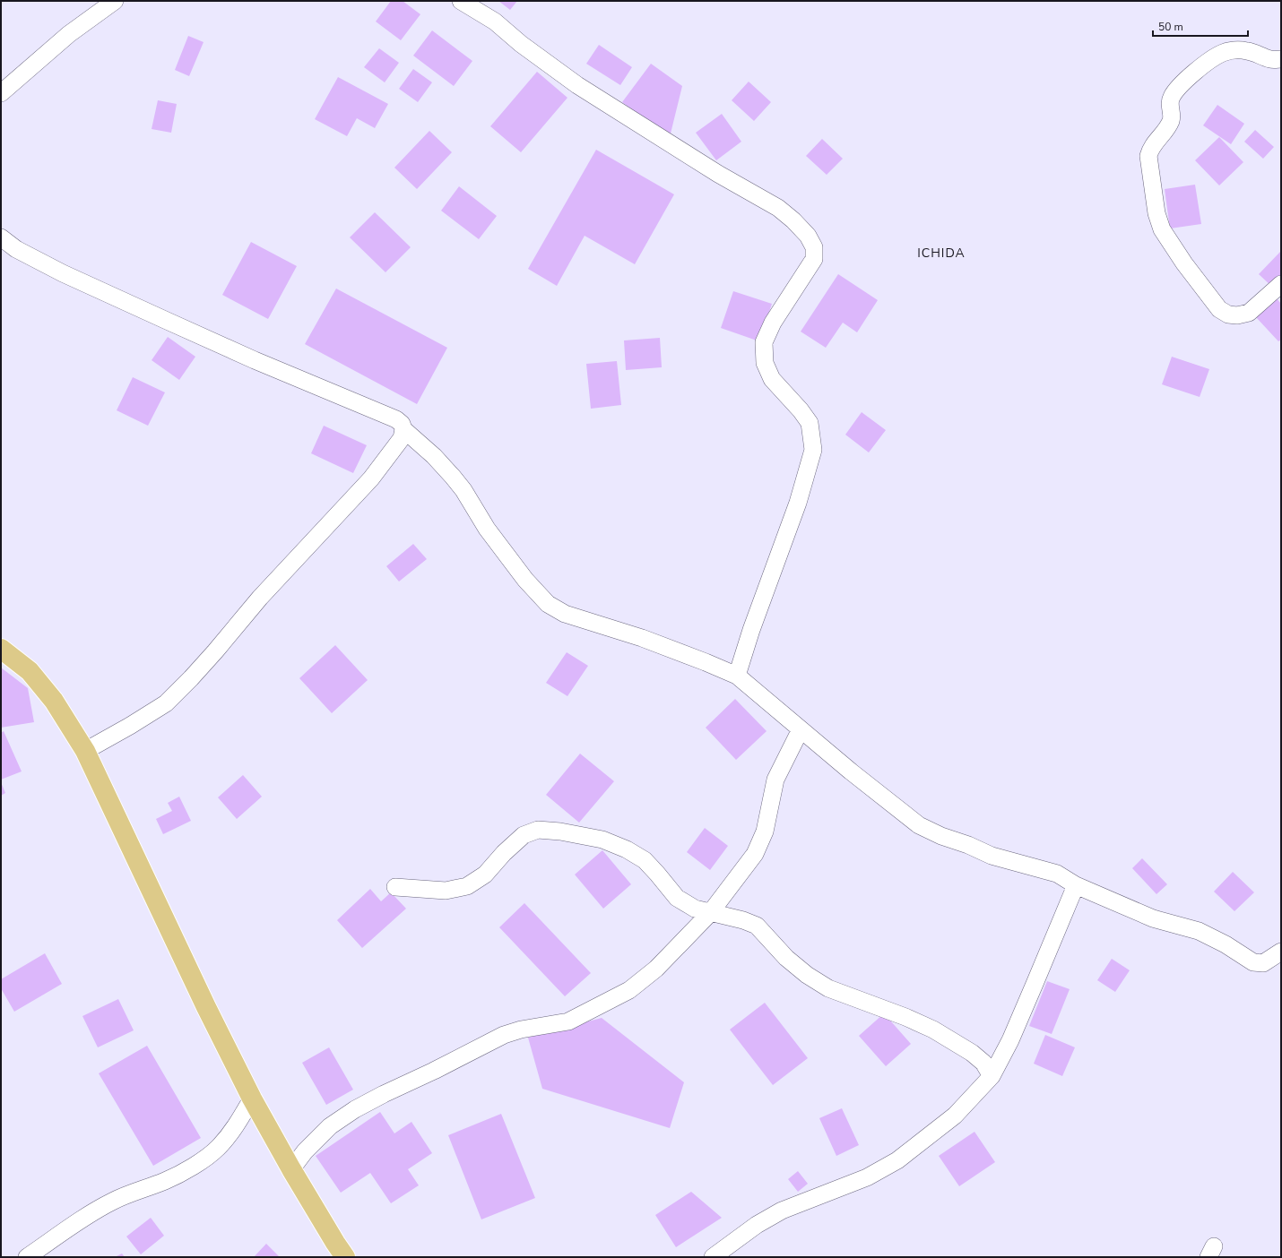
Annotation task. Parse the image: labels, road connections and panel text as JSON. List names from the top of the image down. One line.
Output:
{"districts":["ICHIDA"],"scale_bar":"50 m"}
